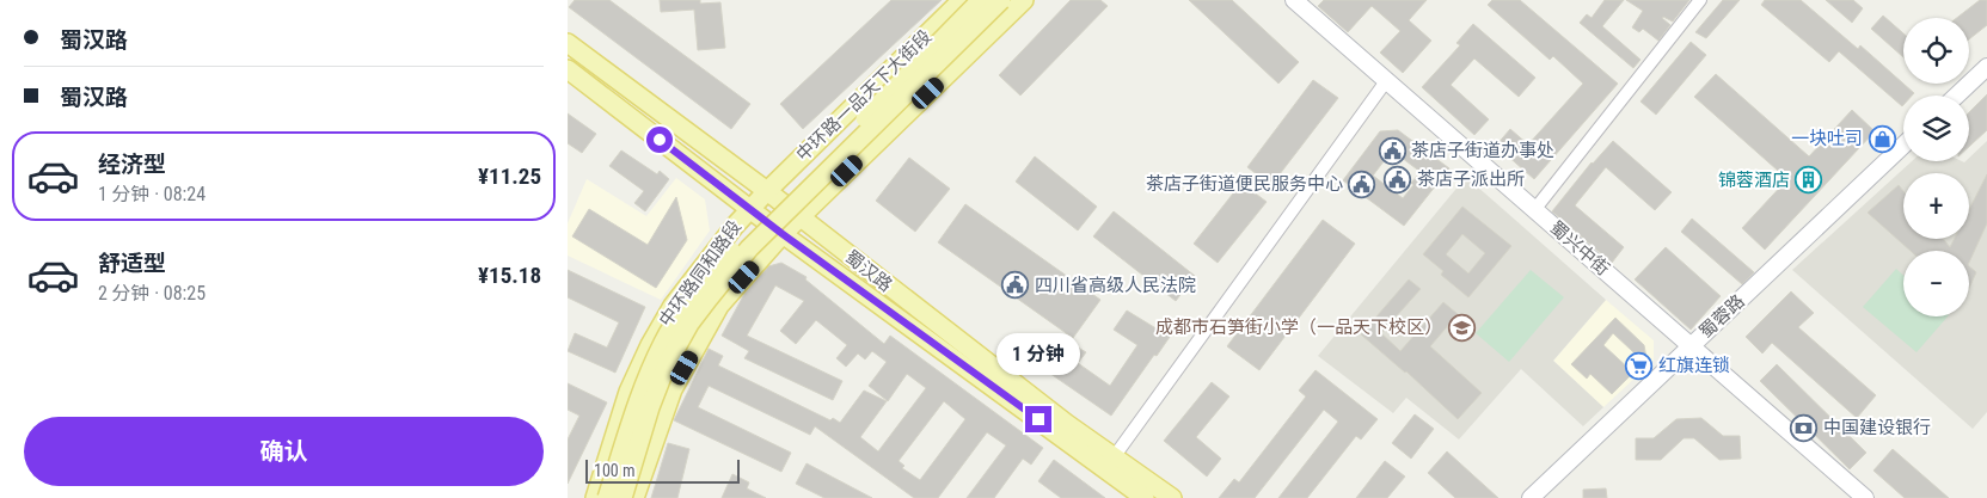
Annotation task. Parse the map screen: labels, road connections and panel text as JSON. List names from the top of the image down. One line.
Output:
{"streets":{"main road":["中环路一品天下大街段","蜀汉路","中环路同和路段"],"street":["蜀兴中街","蜀蓉路"]},"crossings":[["中环路一品天下大街段","蜀汉路"],["中环路一品天下大街段","中环路同和路段"],["蜀兴中街","蜀蓉路"],["蜀汉路","中环路同和路段"]],"places":{"shop":["一块吐司"],"public building":["茶店子街道办事处","茶店子派出所","茶店子街道便民服务中心","四川省高级人民法院"],"building":["锦蓉酒店"],"school or university":["成都市石笋街小学（一品天下校区）"],"supermarket":["红旗连锁"],"bank":["中国建设银行"]},"scale_bar":"100 m","page":{"banner":["蜀汉路","蜀汉路"],"map_buttons":["+","−"],"list":[{"name":"经济型","note":"1 分钟 · 08:24","value":"¥11.25"},{"name":"舒适型","note":"2 分钟 · 08:25","value":"¥15.18"}],"bubble":"1 分钟","buttons":"确认","scale":"100 m"}}
